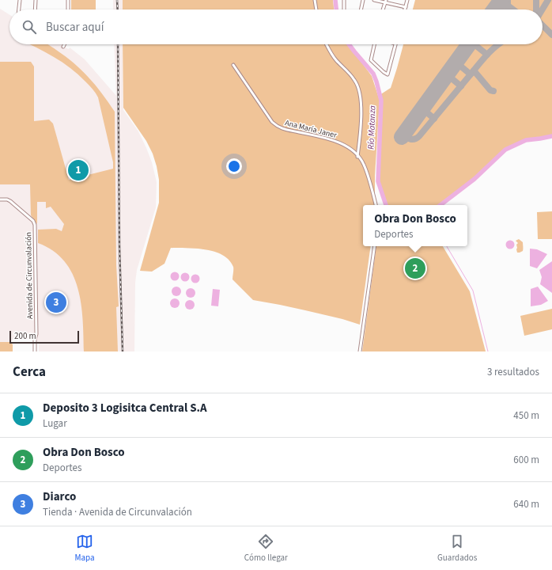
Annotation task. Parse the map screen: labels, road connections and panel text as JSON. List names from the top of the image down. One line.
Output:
{"streets":{"street":["Ana María Janer","Avenida de Circunvalación"]},"water":["Río Matanza"],"scale_bar":"200 m","page":{"search":"Buscar aquí","pins":["1","2","3"],"popup":["Obra Don Bosco","Deportes"],"scale":"200 m","heading":["Cerca","3 resultados"],"list":[{"mark":"1","name":"Deposito 3 Logisitca Central S.A","note":"Lugar","value":"450 m"},{"mark":"2","name":"Obra Don Bosco","note":"Deportes","value":"600 m"},{"mark":"3","name":"Diarco","note":"Tienda · Avenida de Circunvalación","value":"640 m"}],"nav":["Mapa","Cómo llegar","Guardados"]}}
